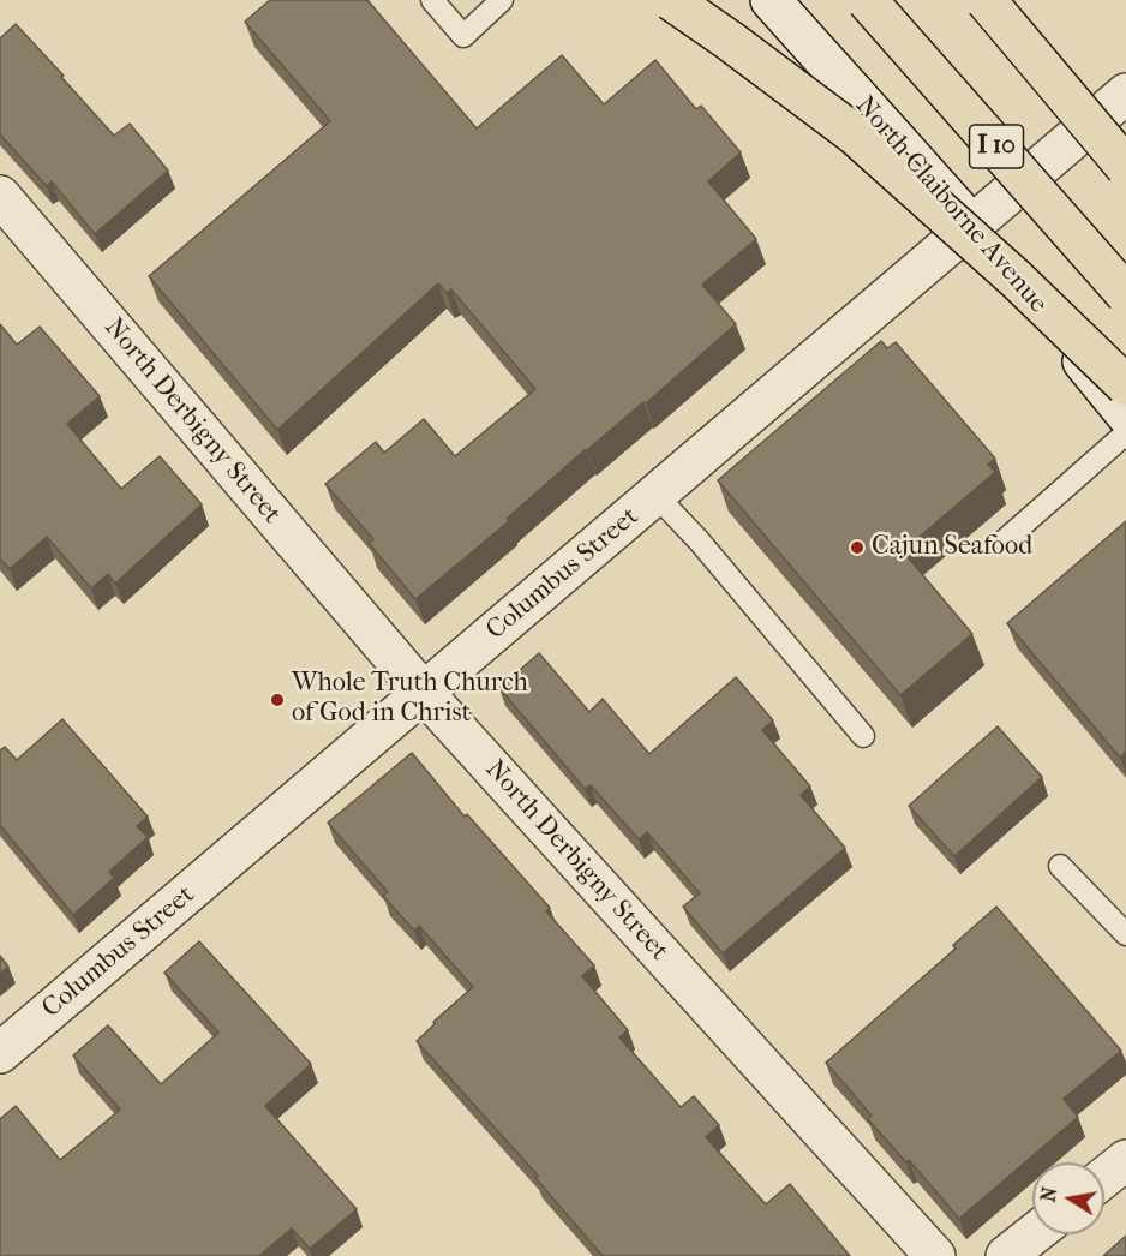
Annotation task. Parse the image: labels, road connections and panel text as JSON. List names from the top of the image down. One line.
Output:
{"streets":{"highway":["I 10"],"street":["North Claiborne Avenue","North Derbigny Street","Columbus Street"]},"crossings":[["North Claiborne Avenue","Columbus Street"],["North Derbigny Street","Columbus Street"]],"places":["Cajun Seafood","Whole Truth Church of God in Christ"],"north":"left"}
